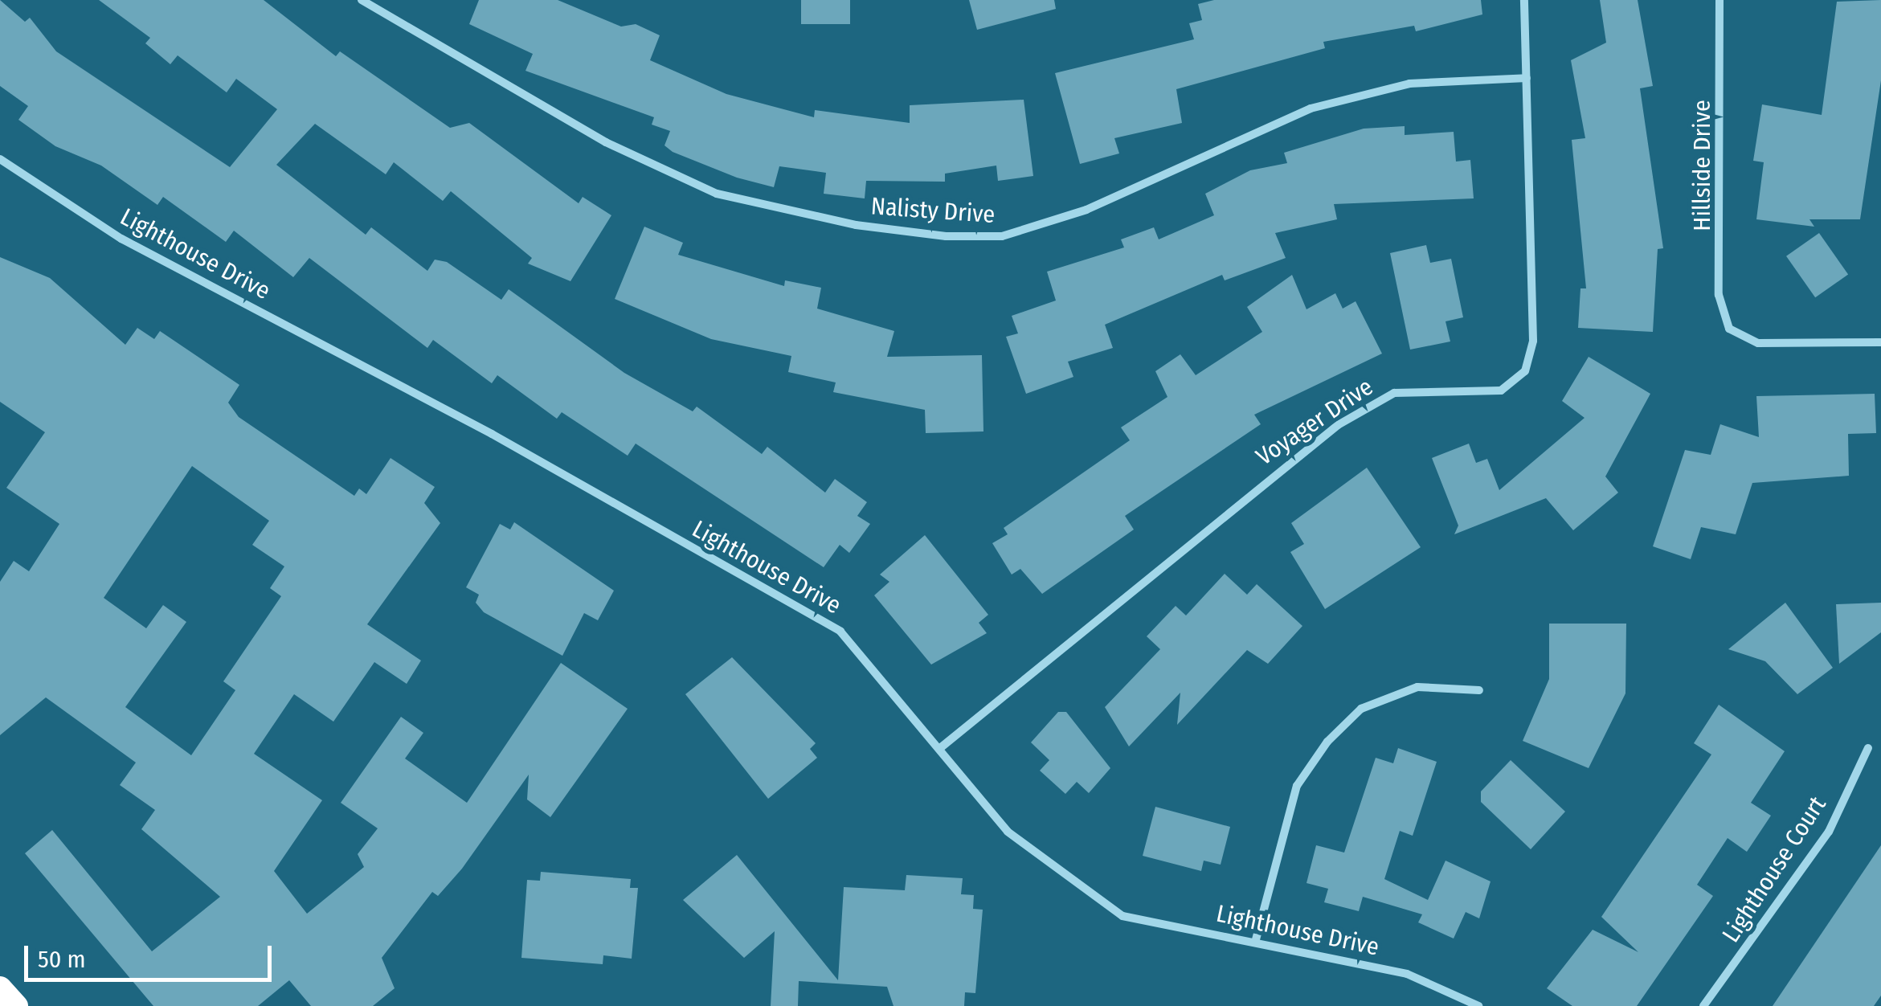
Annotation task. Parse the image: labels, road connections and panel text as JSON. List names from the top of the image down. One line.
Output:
{"streets":{"street":["Hillside Drive","Nalisty Drive","Lighthouse Drive","Voyager Drive","Lighthouse Court"]},"crossings":[["Nalisty Drive","Voyager Drive"],["Lighthouse Drive","Voyager Drive"]],"scale_bar":"50 m"}
